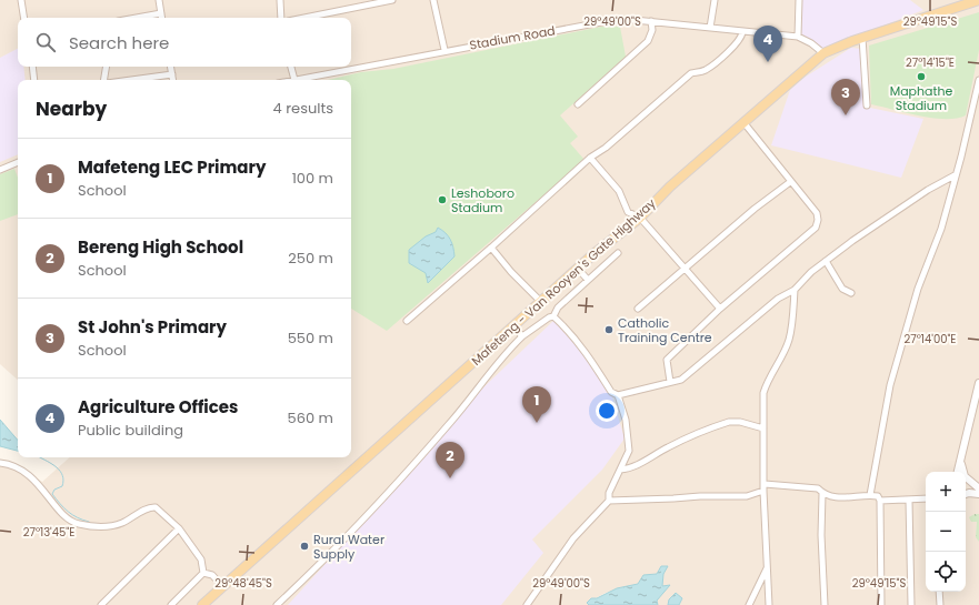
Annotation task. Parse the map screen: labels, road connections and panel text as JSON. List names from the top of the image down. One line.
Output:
{"streets":{"main road":["Mafeteng - Van Rooyen's Gate Highway"],"street":["Stadium Road"]},"crossings":[["Stadium Road","Mafeteng - Van Rooyen's Gate Highway"]],"places":["Maphathe Stadium","Leshoboro Stadium","Catholic Training Centre","Rural Water Supply"],"page":{"search":"Search here","pins":["4","3","1","2"],"heading":["Nearby","4 results"],"list":[{"mark":"1","name":"Mafeteng LEC Primary","note":"School","value":"100 m"},{"mark":"2","name":"Bereng High School","note":"School","value":"250 m"},{"mark":"3","name":"St John's Primary","note":"School","value":"550 m"},{"mark":"4","name":"Agriculture Offices","note":"Public building","value":"560 m"}],"map_buttons":["+","−"]},"coordinates":["29°49'00\"S","29°49'15\"S","27°14'15\"E","27°14'00\"E","27°13'45\"E","29°48'45\"S"]}
